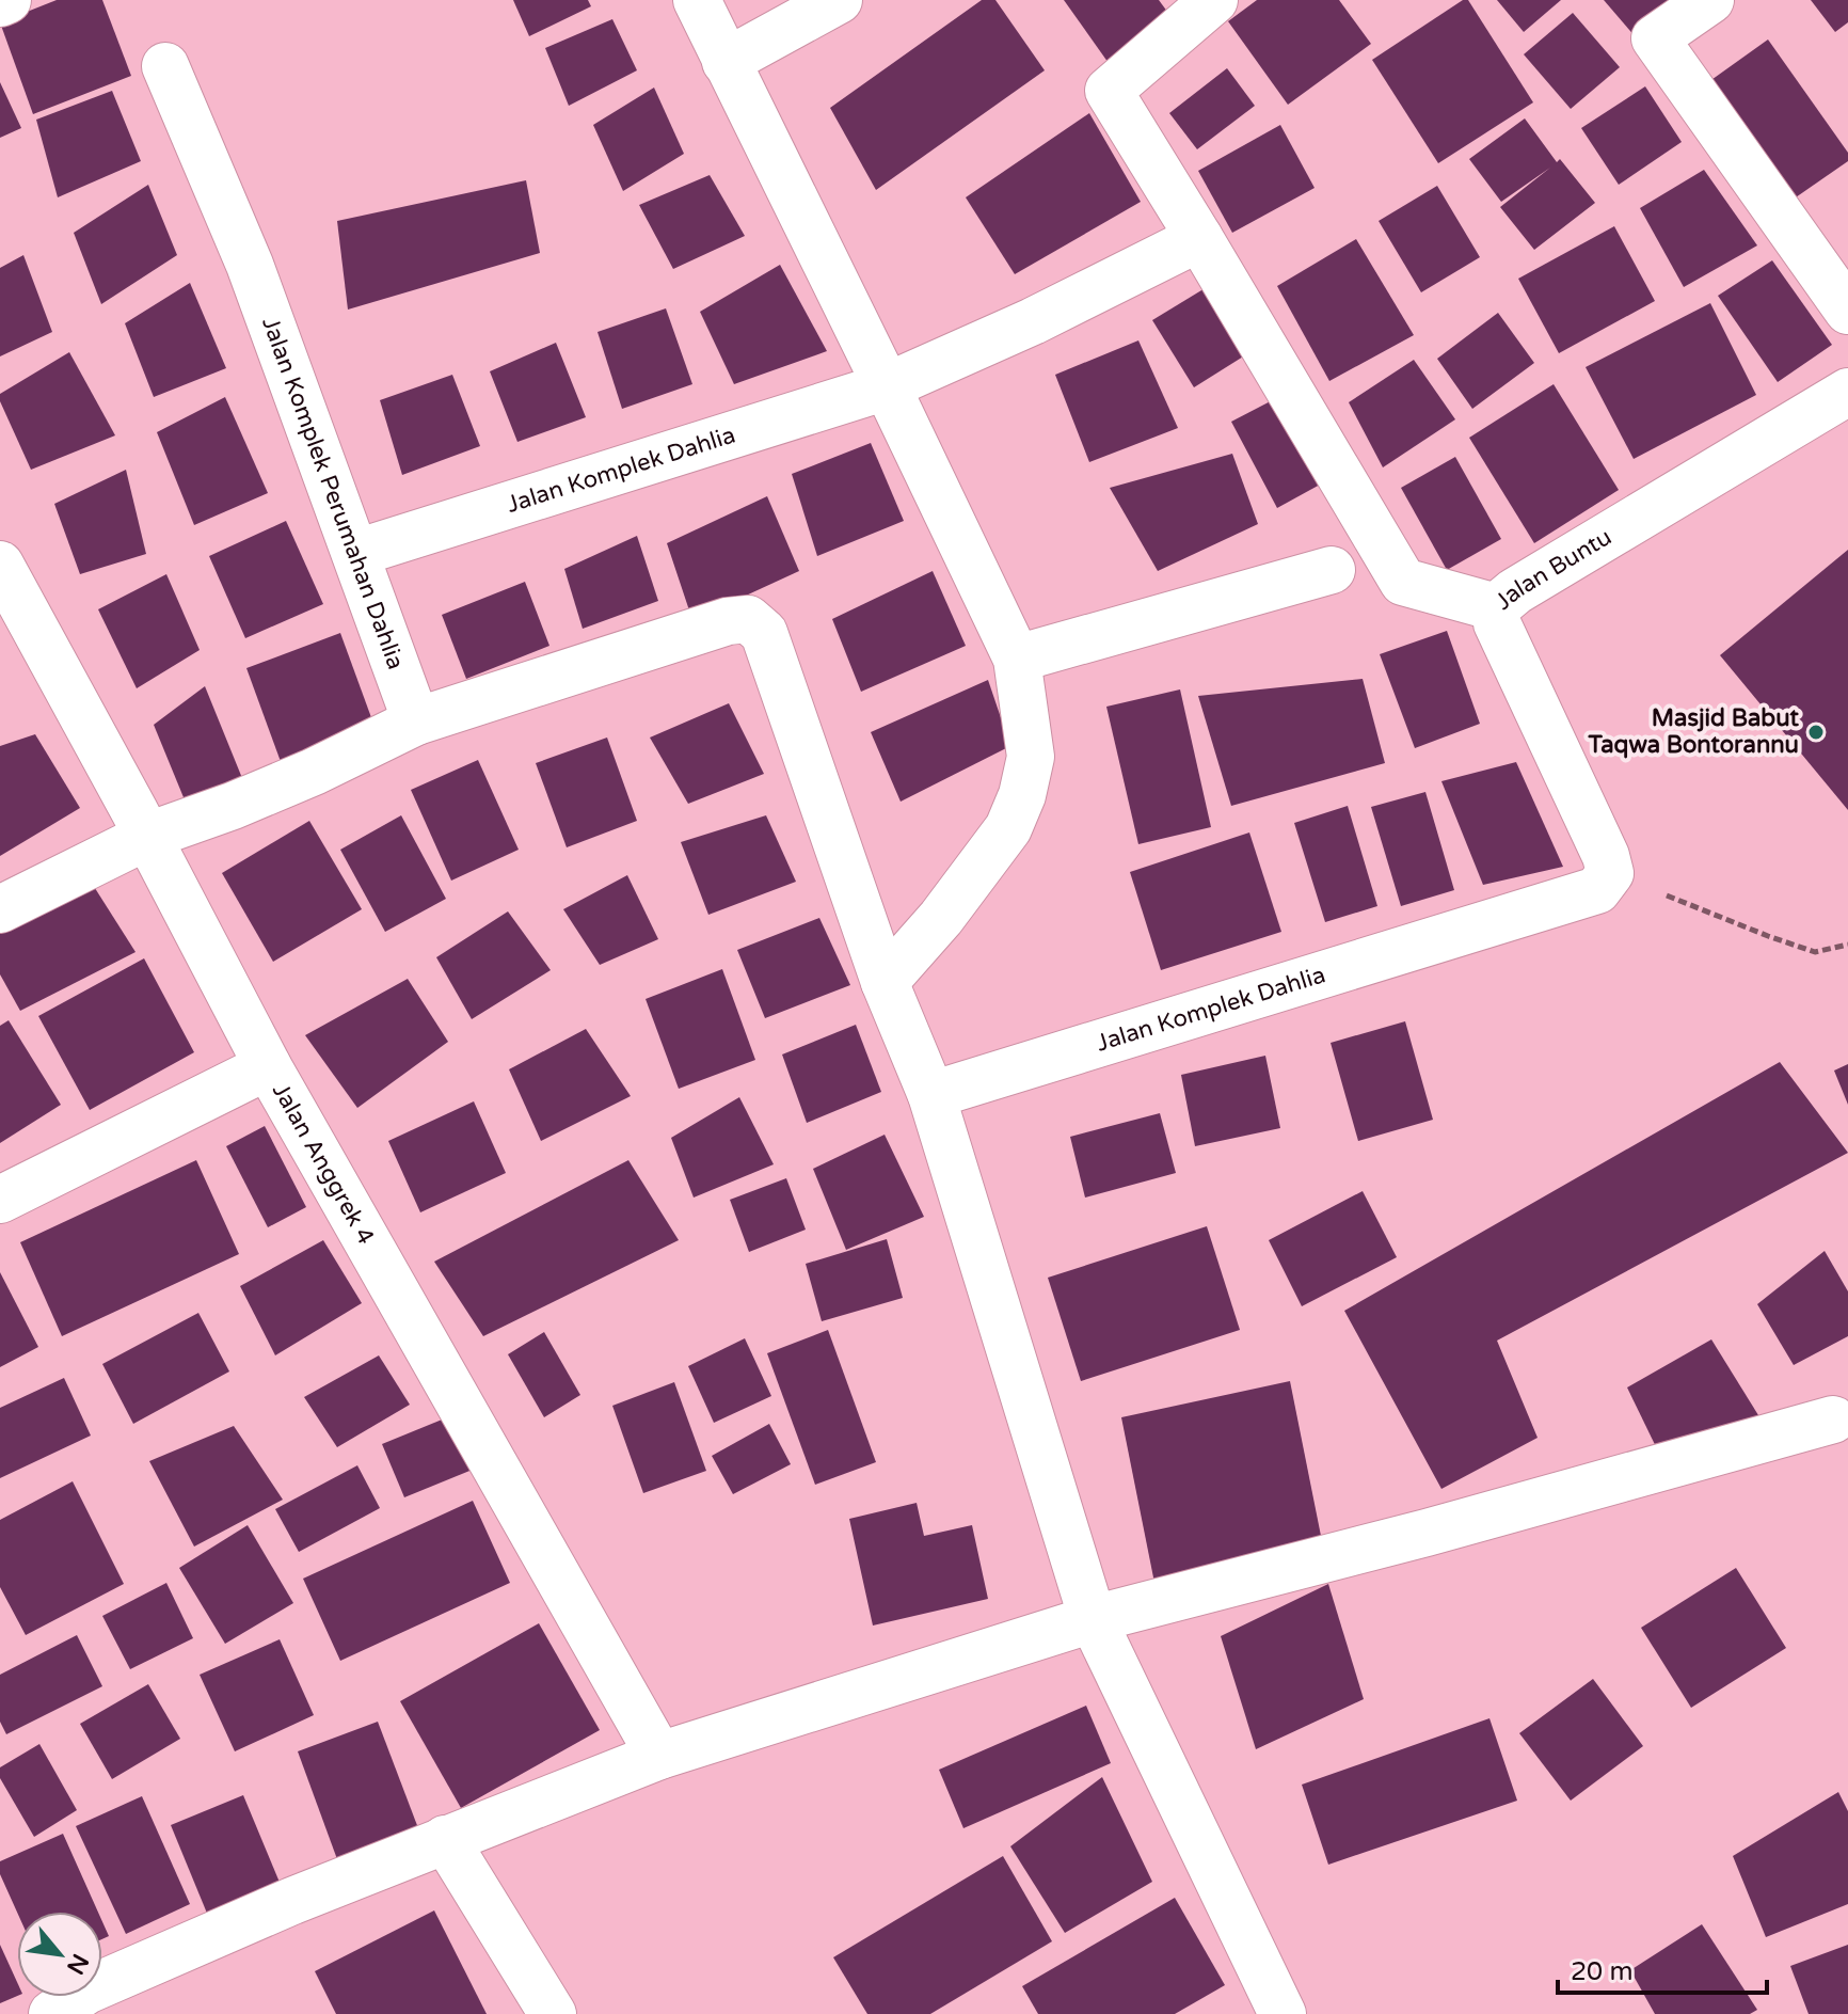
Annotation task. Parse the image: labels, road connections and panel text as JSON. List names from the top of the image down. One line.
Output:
{"streets":{"street":["Jalan Komplek Dahlia","Jalan Komplek Perumahan Dahlia","Jalan Buntu","Jalan Anggrek 4"]},"crossings":[["Jalan Komplek Dahlia","Jalan Komplek Perumahan Dahlia"],["Jalan Komplek Dahlia","Jalan Buntu"]],"places":["Masjid Babut Taqwa Bontorannu"],"scale_bar":"20 m","north":"bottom right"}
